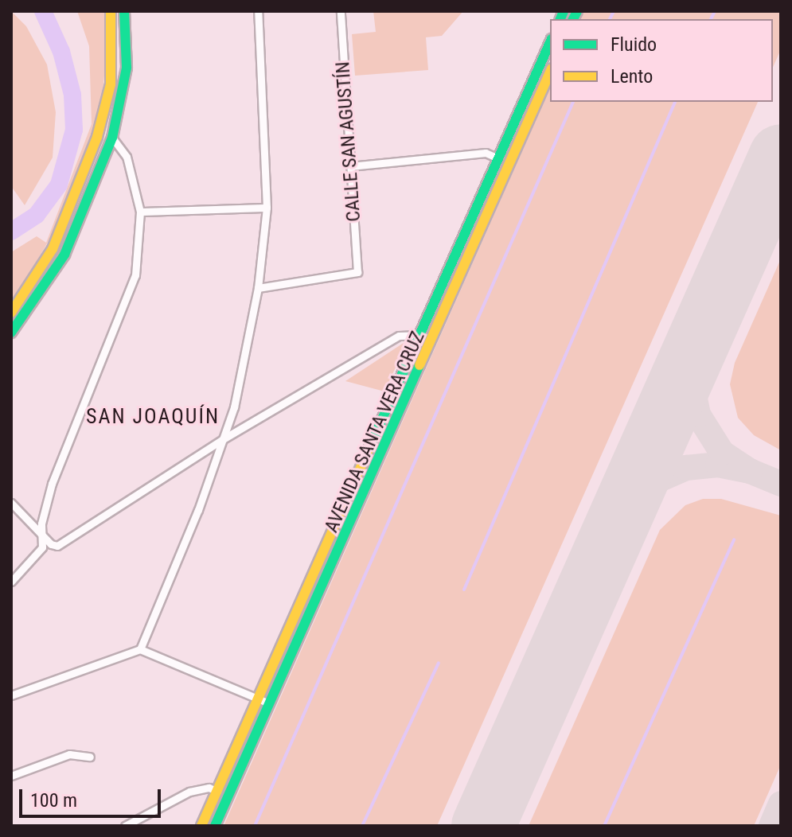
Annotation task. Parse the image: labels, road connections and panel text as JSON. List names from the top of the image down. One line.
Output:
{"streets":{"main road":["AVENIDA SANTA VERA CRUZ"],"street":["CALLE SAN AGUSTÍN"]},"districts":["SAN JOAQUÍN"],"legend":["Fluido","Lento"],"scale_bar":"100 m"}
